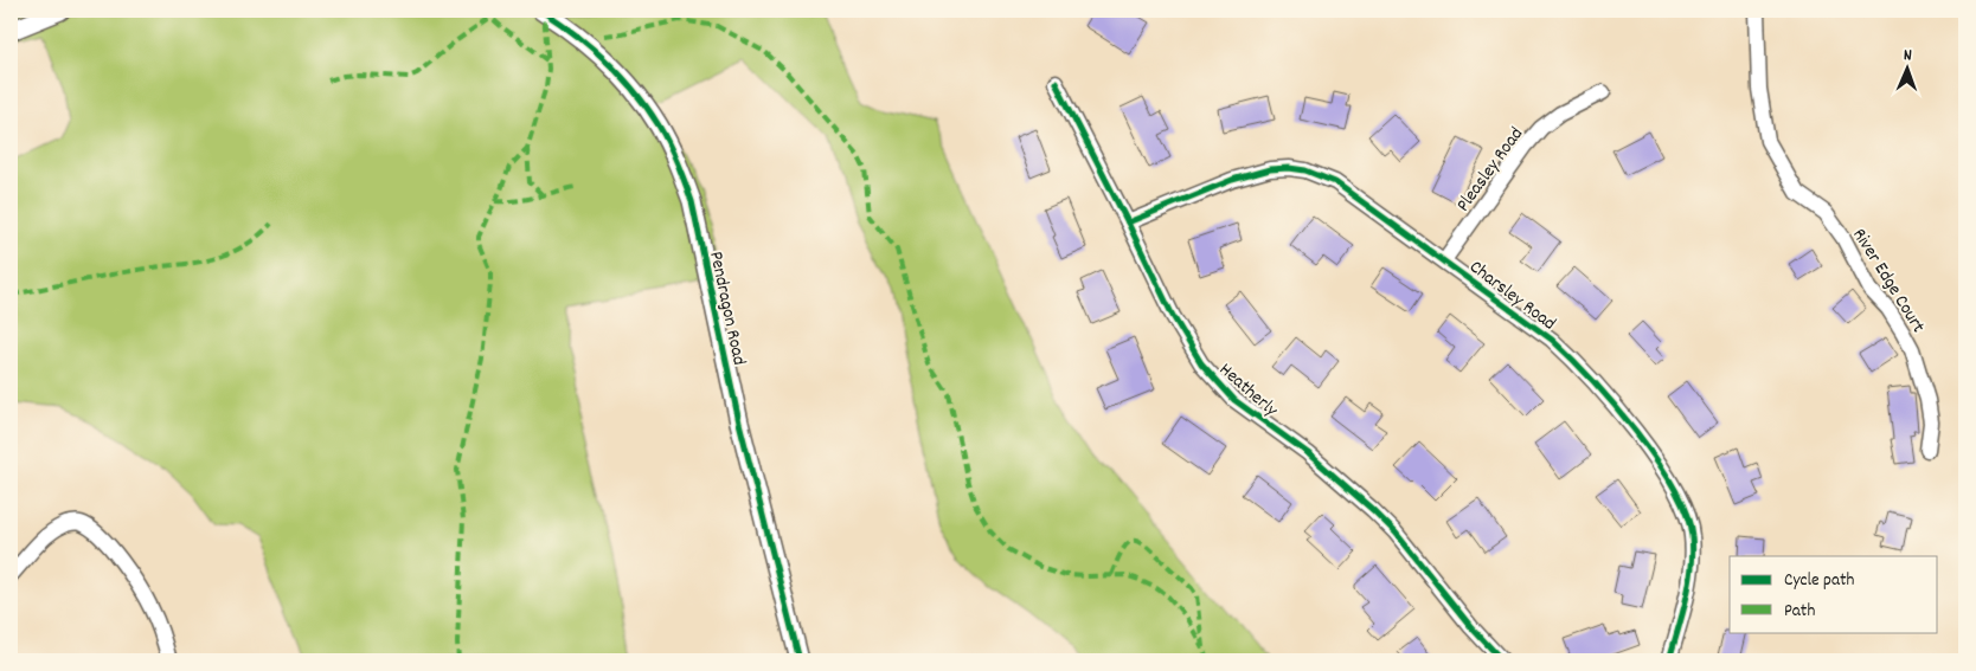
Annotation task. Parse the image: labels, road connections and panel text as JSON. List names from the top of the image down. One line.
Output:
{"streets":{"street":["Pleasley Road","River Edge Court","Charsley Road","Pendragon Road","Heatherly"]},"crossings":[["Pleasley Road","Charsley Road"],["Charsley Road","Heatherly"]],"legend":["Cycle path","Path"],"north":"top"}
